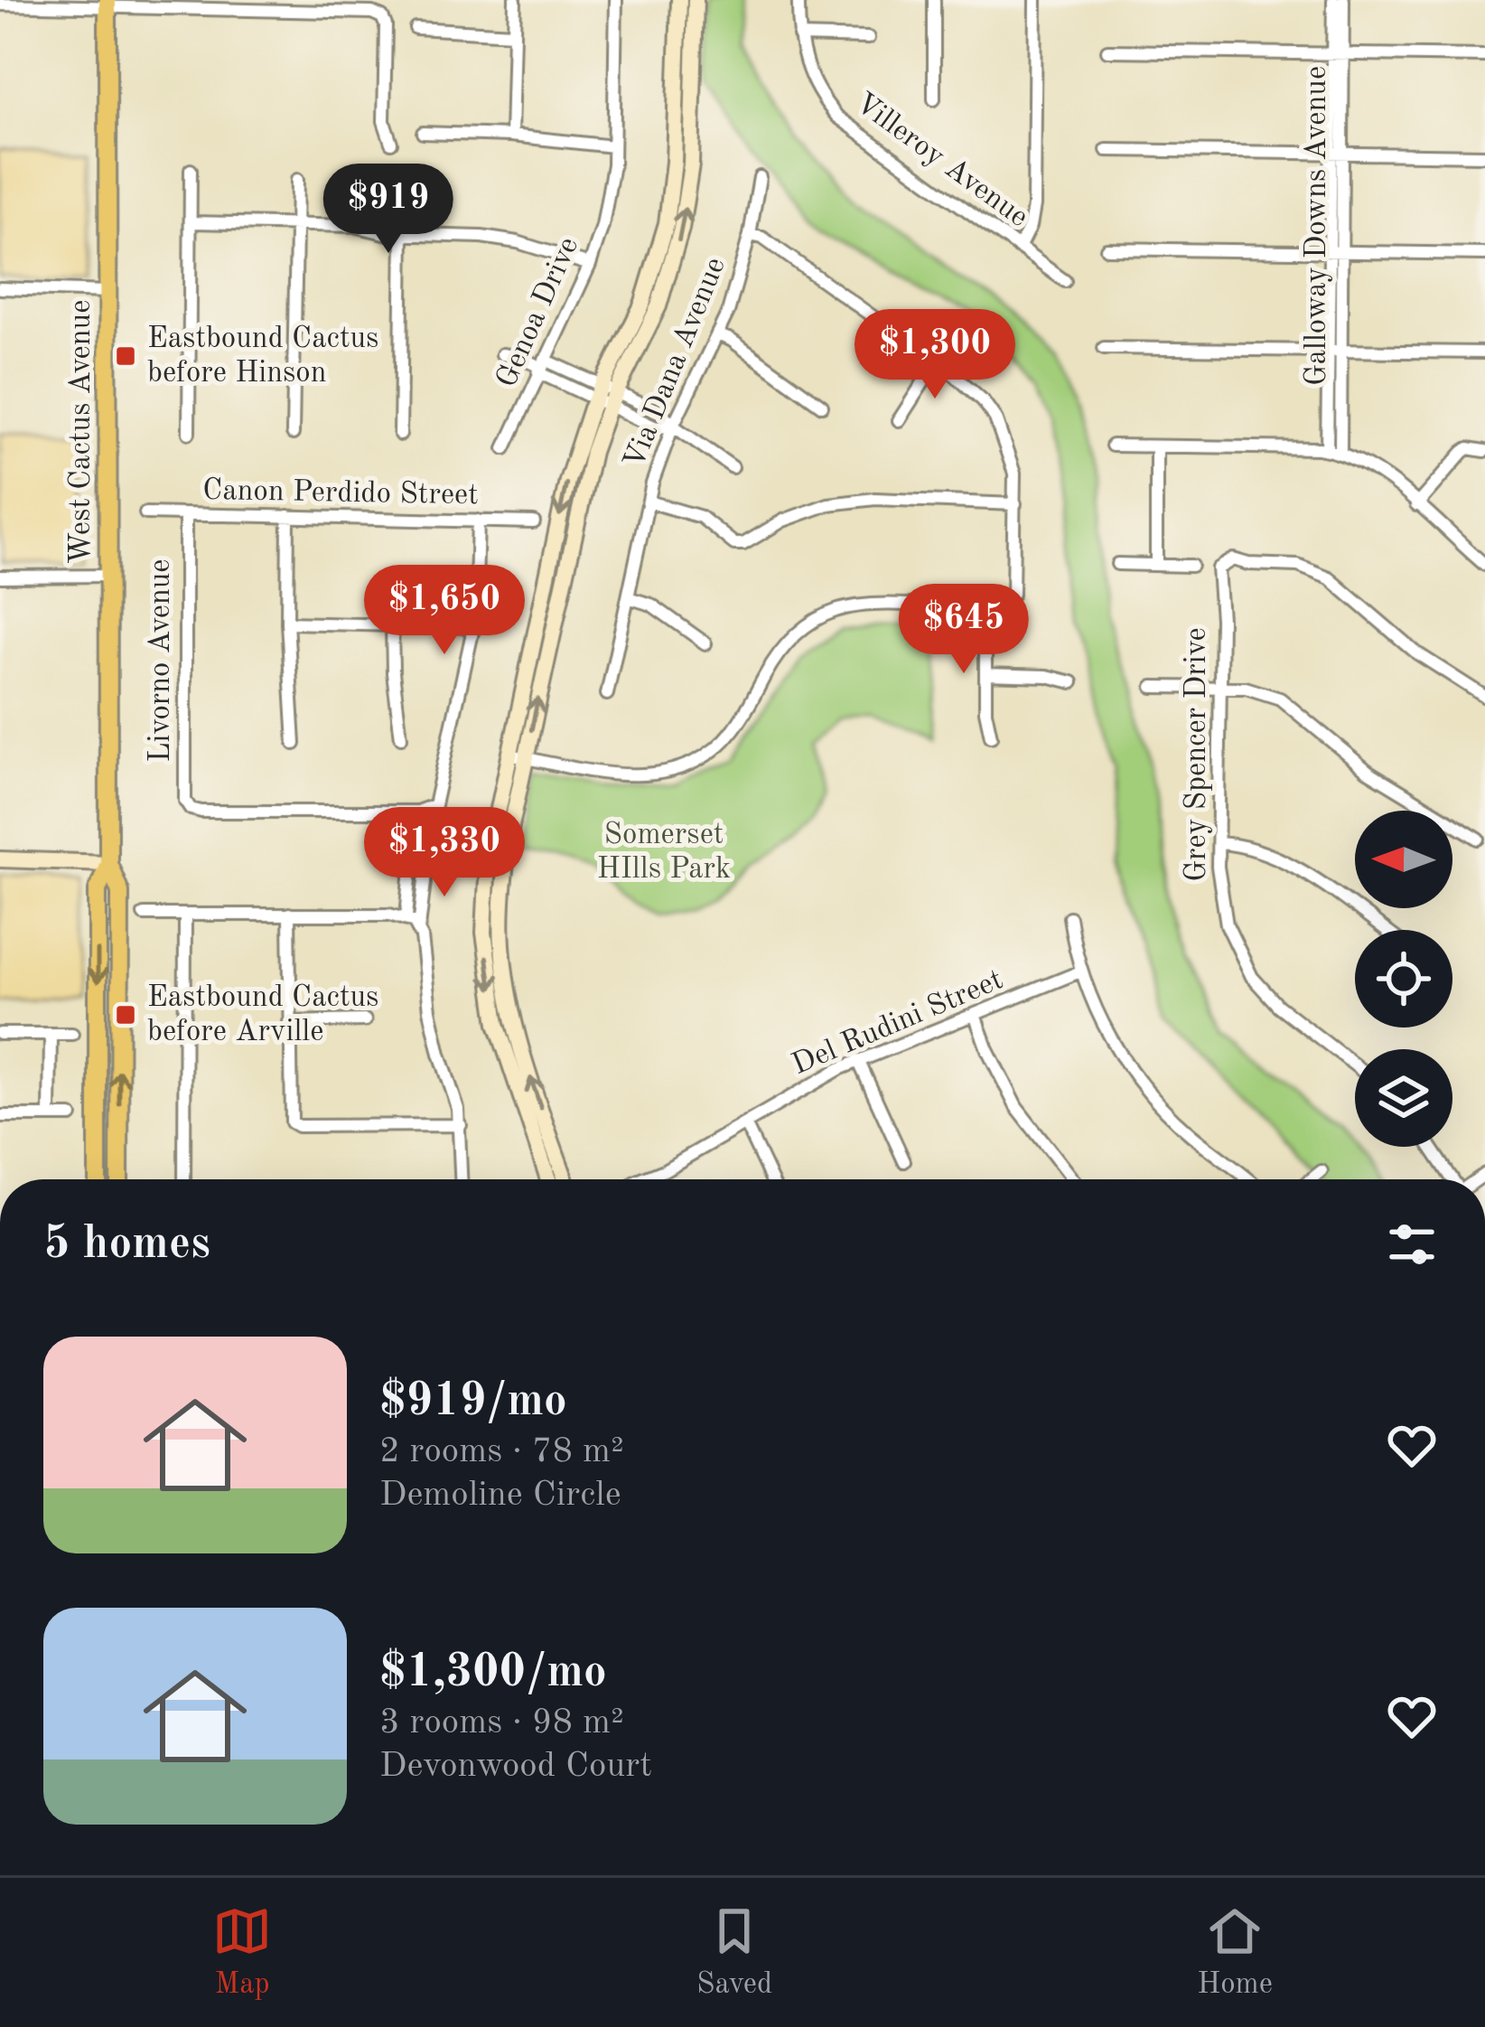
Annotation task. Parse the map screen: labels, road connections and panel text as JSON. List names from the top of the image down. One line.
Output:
{"streets":{"main road":["West Cactus Avenue"],"street":["Villeroy Avenue","Galloway Downs Avenue","Genoa Drive","Via Dana Avenue","Canon Perdido Street","Livorno Avenue","Grey Spencer Drive","Del Rudini Street"]},"crossings":[["Canon Perdido Street","Livorno Avenue"]],"parks":["Somerset HIlls Park"],"places":{"transit":["Eastbound Cactus before Hinson","Eastbound Cactus before Arville"]},"north":"left","page":{"price":["$919","$1,300","$1,650","$645","$1,330"],"heading":"5 homes","list":[{"name":"$919/mo","note":"2 rooms · 78 m² · Demoline Circle"},{"name":"$1,300/mo","note":"3 rooms · 98 m² · Devonwood Court"}],"tabs":["Map","Saved","Home"]}}
